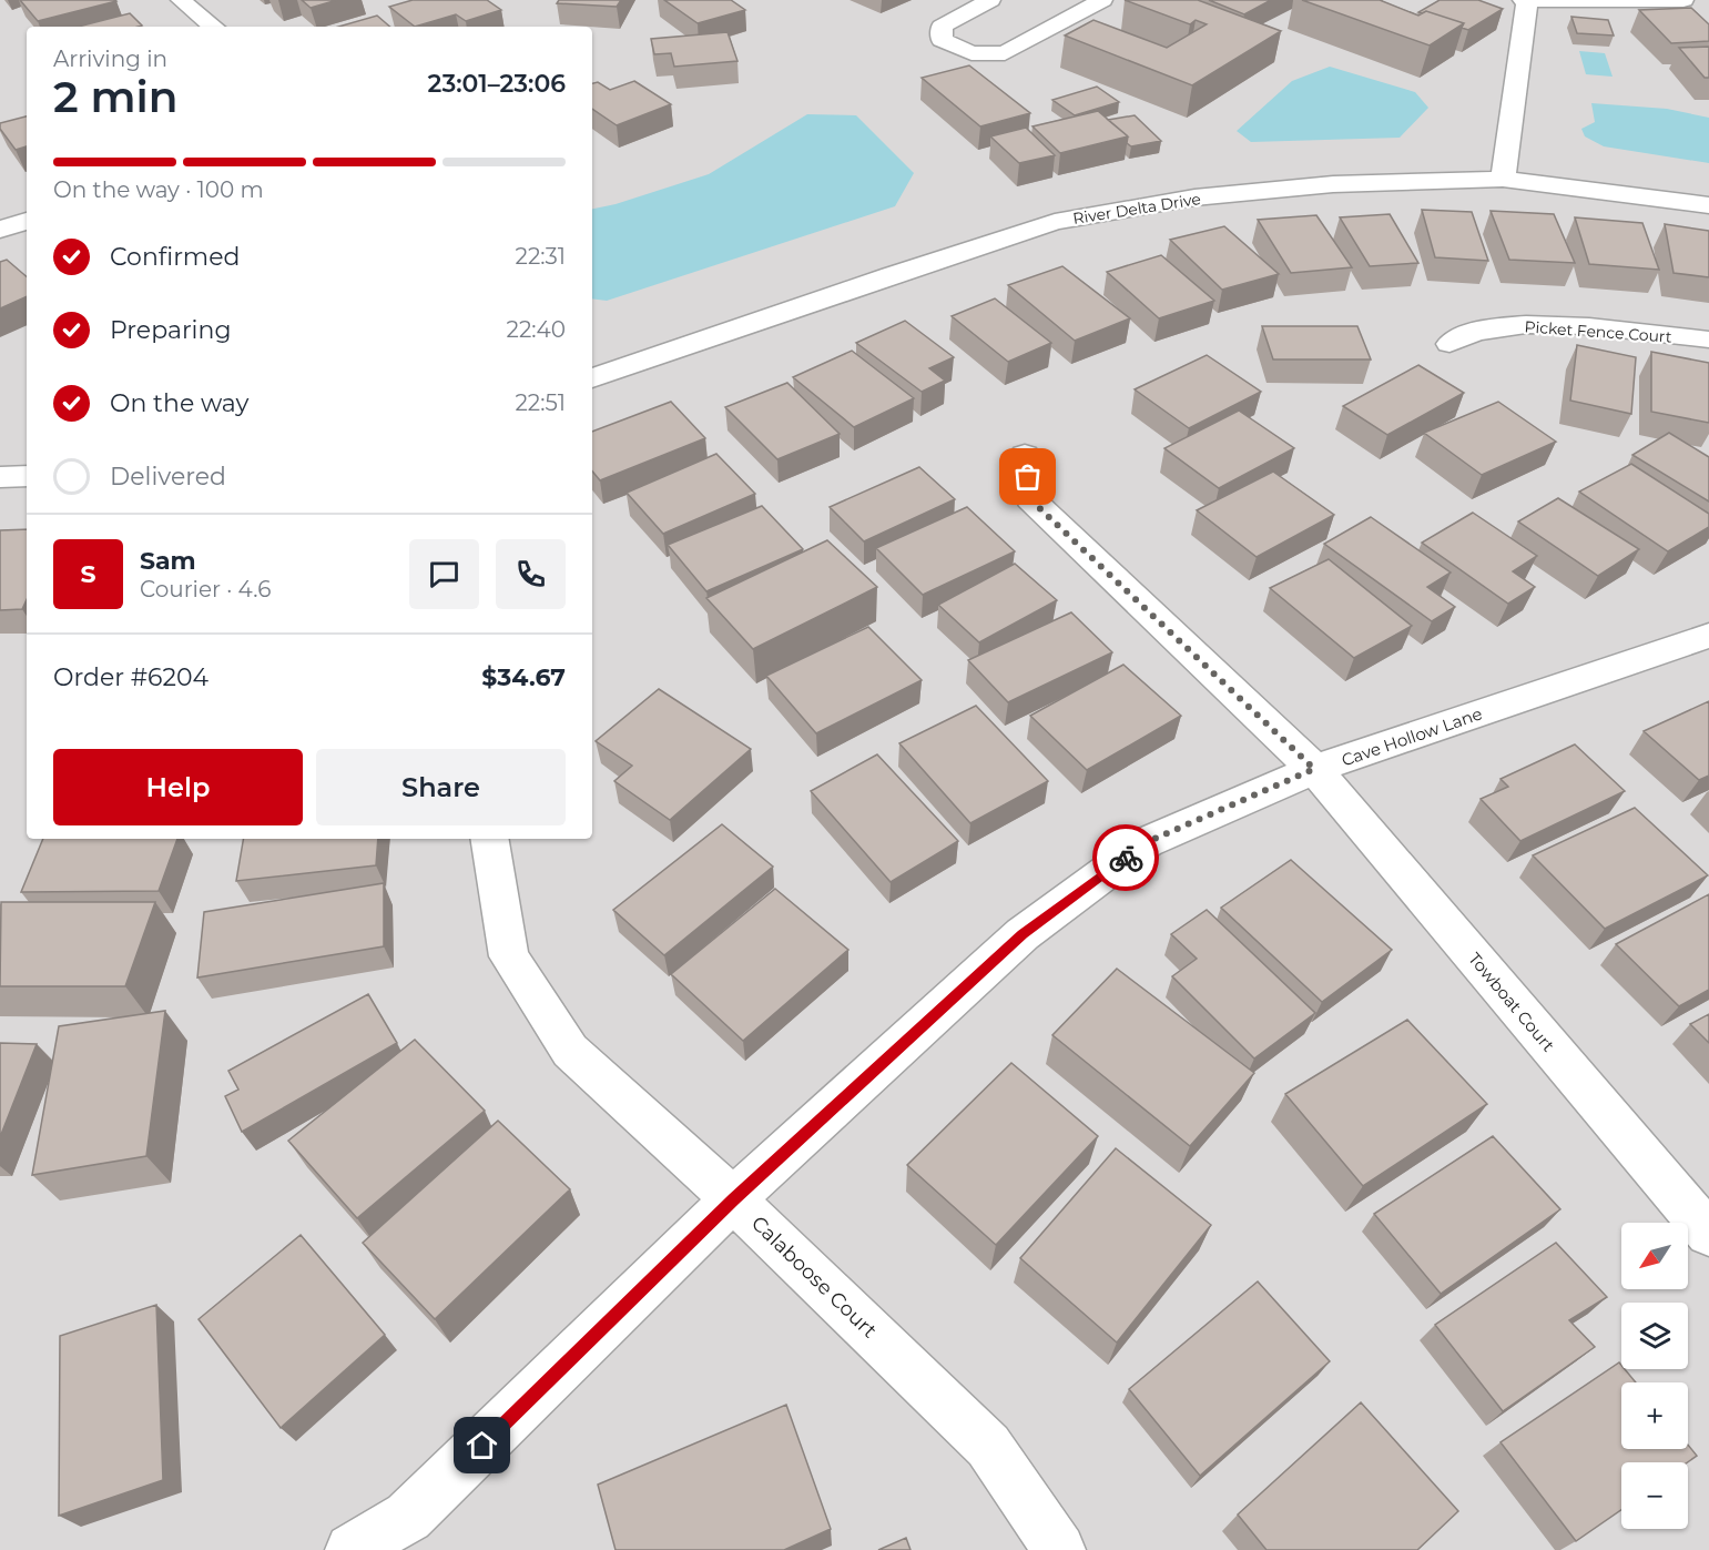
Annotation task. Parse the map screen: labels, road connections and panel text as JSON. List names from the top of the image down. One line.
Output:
{"streets":{"street":["River Delta Drive","Picket Fence Court","Cave Hollow Lane","Towboat Court","Calaboose Court"]},"crossings":[["Cave Hollow Lane","Towboat Court"],["Cave Hollow Lane","Calaboose Court"]],"north":"bottom left","page":{"heading":["2 min","Arriving in","23:01–23:06"],"panel":["Sam","Courier · 4.6","Order #6204","$34.67"],"bar":"On the way · 100 m","list":[["Confirmed","22:31"],["Preparing","22:40"],["On the way","22:51"],"Delivered"],"round":"S","buttons":["Help","Share"],"map_buttons":["+","−"]}}
